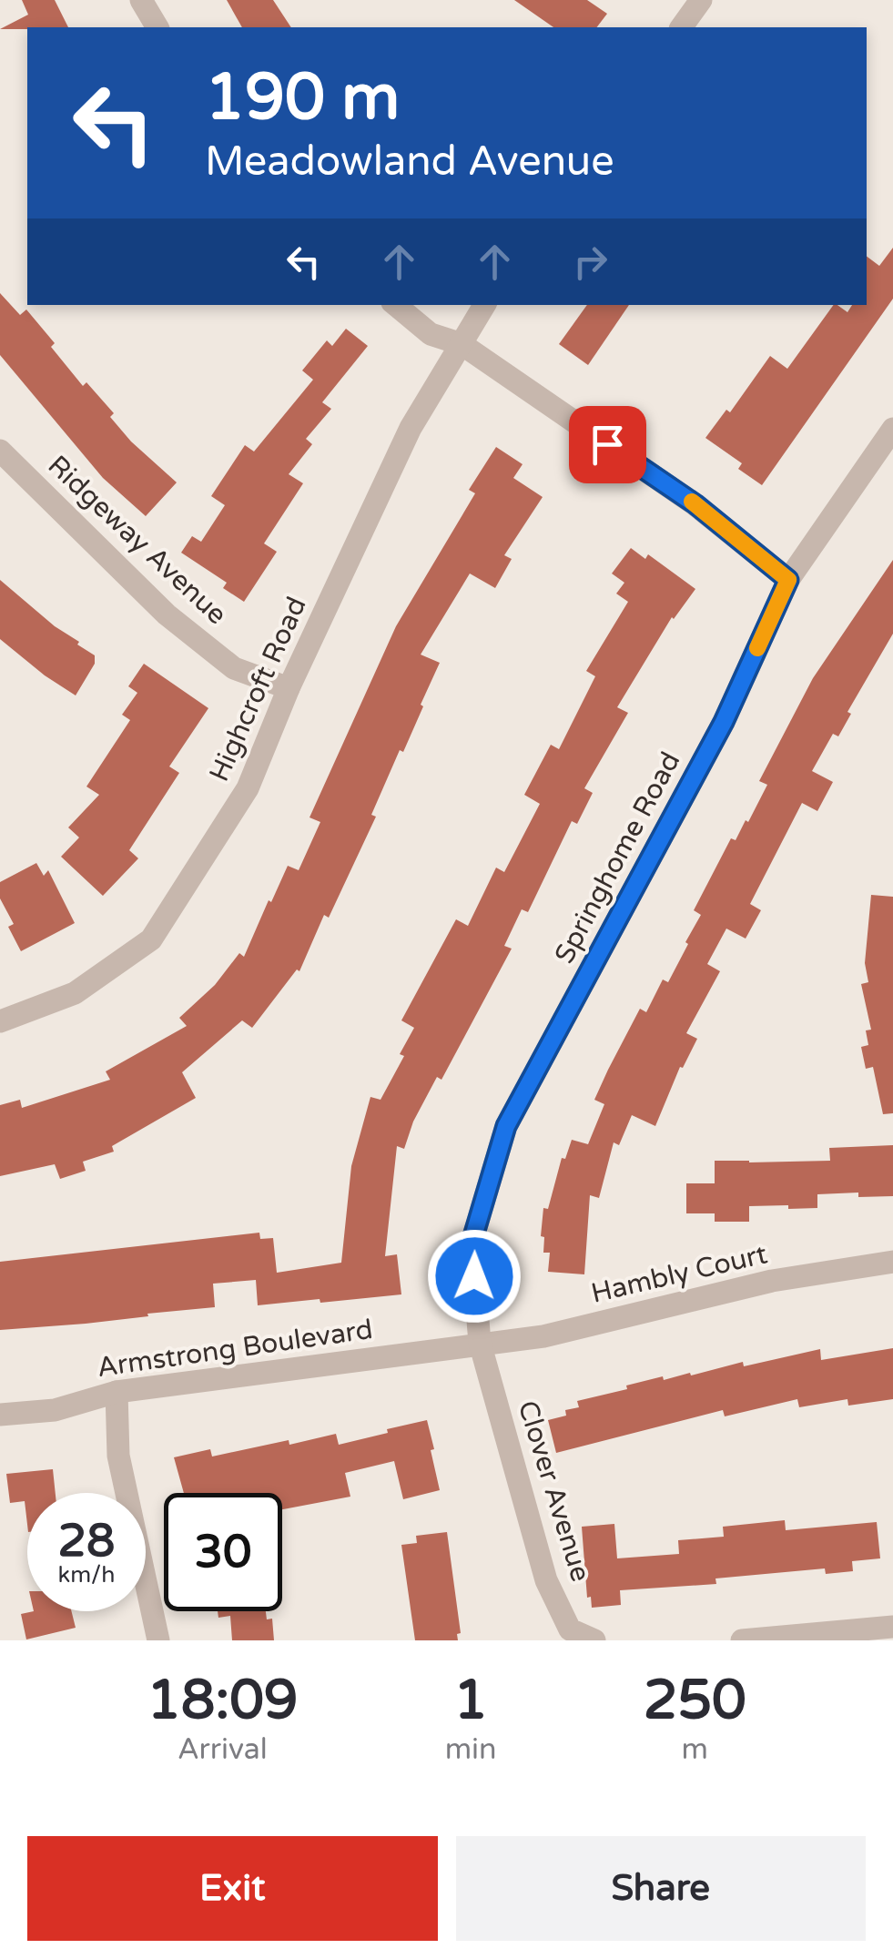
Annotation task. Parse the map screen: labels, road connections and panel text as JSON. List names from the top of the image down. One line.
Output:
{"streets":{"street":["Ridgeway Avenue","Highcroft Road","Springhome Road","Hambly Court","Armstrong Boulevard","Clover Avenue"]},"crossings":[["Ridgeway Avenue","Highcroft Road"],["Springhome Road","Hambly Court"],["Springhome Road","Armstrong Boulevard"],["Springhome Road","Clover Avenue"],["Hambly Court","Armstrong Boulevard"],["Hambly Court","Clover Avenue"],["Armstrong Boulevard","Clover Avenue"]],"page":{"turn":["190 m","Meadowland Avenue"],"speed":"28 km/h","limit":"30","eta":["18:09","Arrival","1","min","250","m"],"buttons":["Exit","Share"]}}
